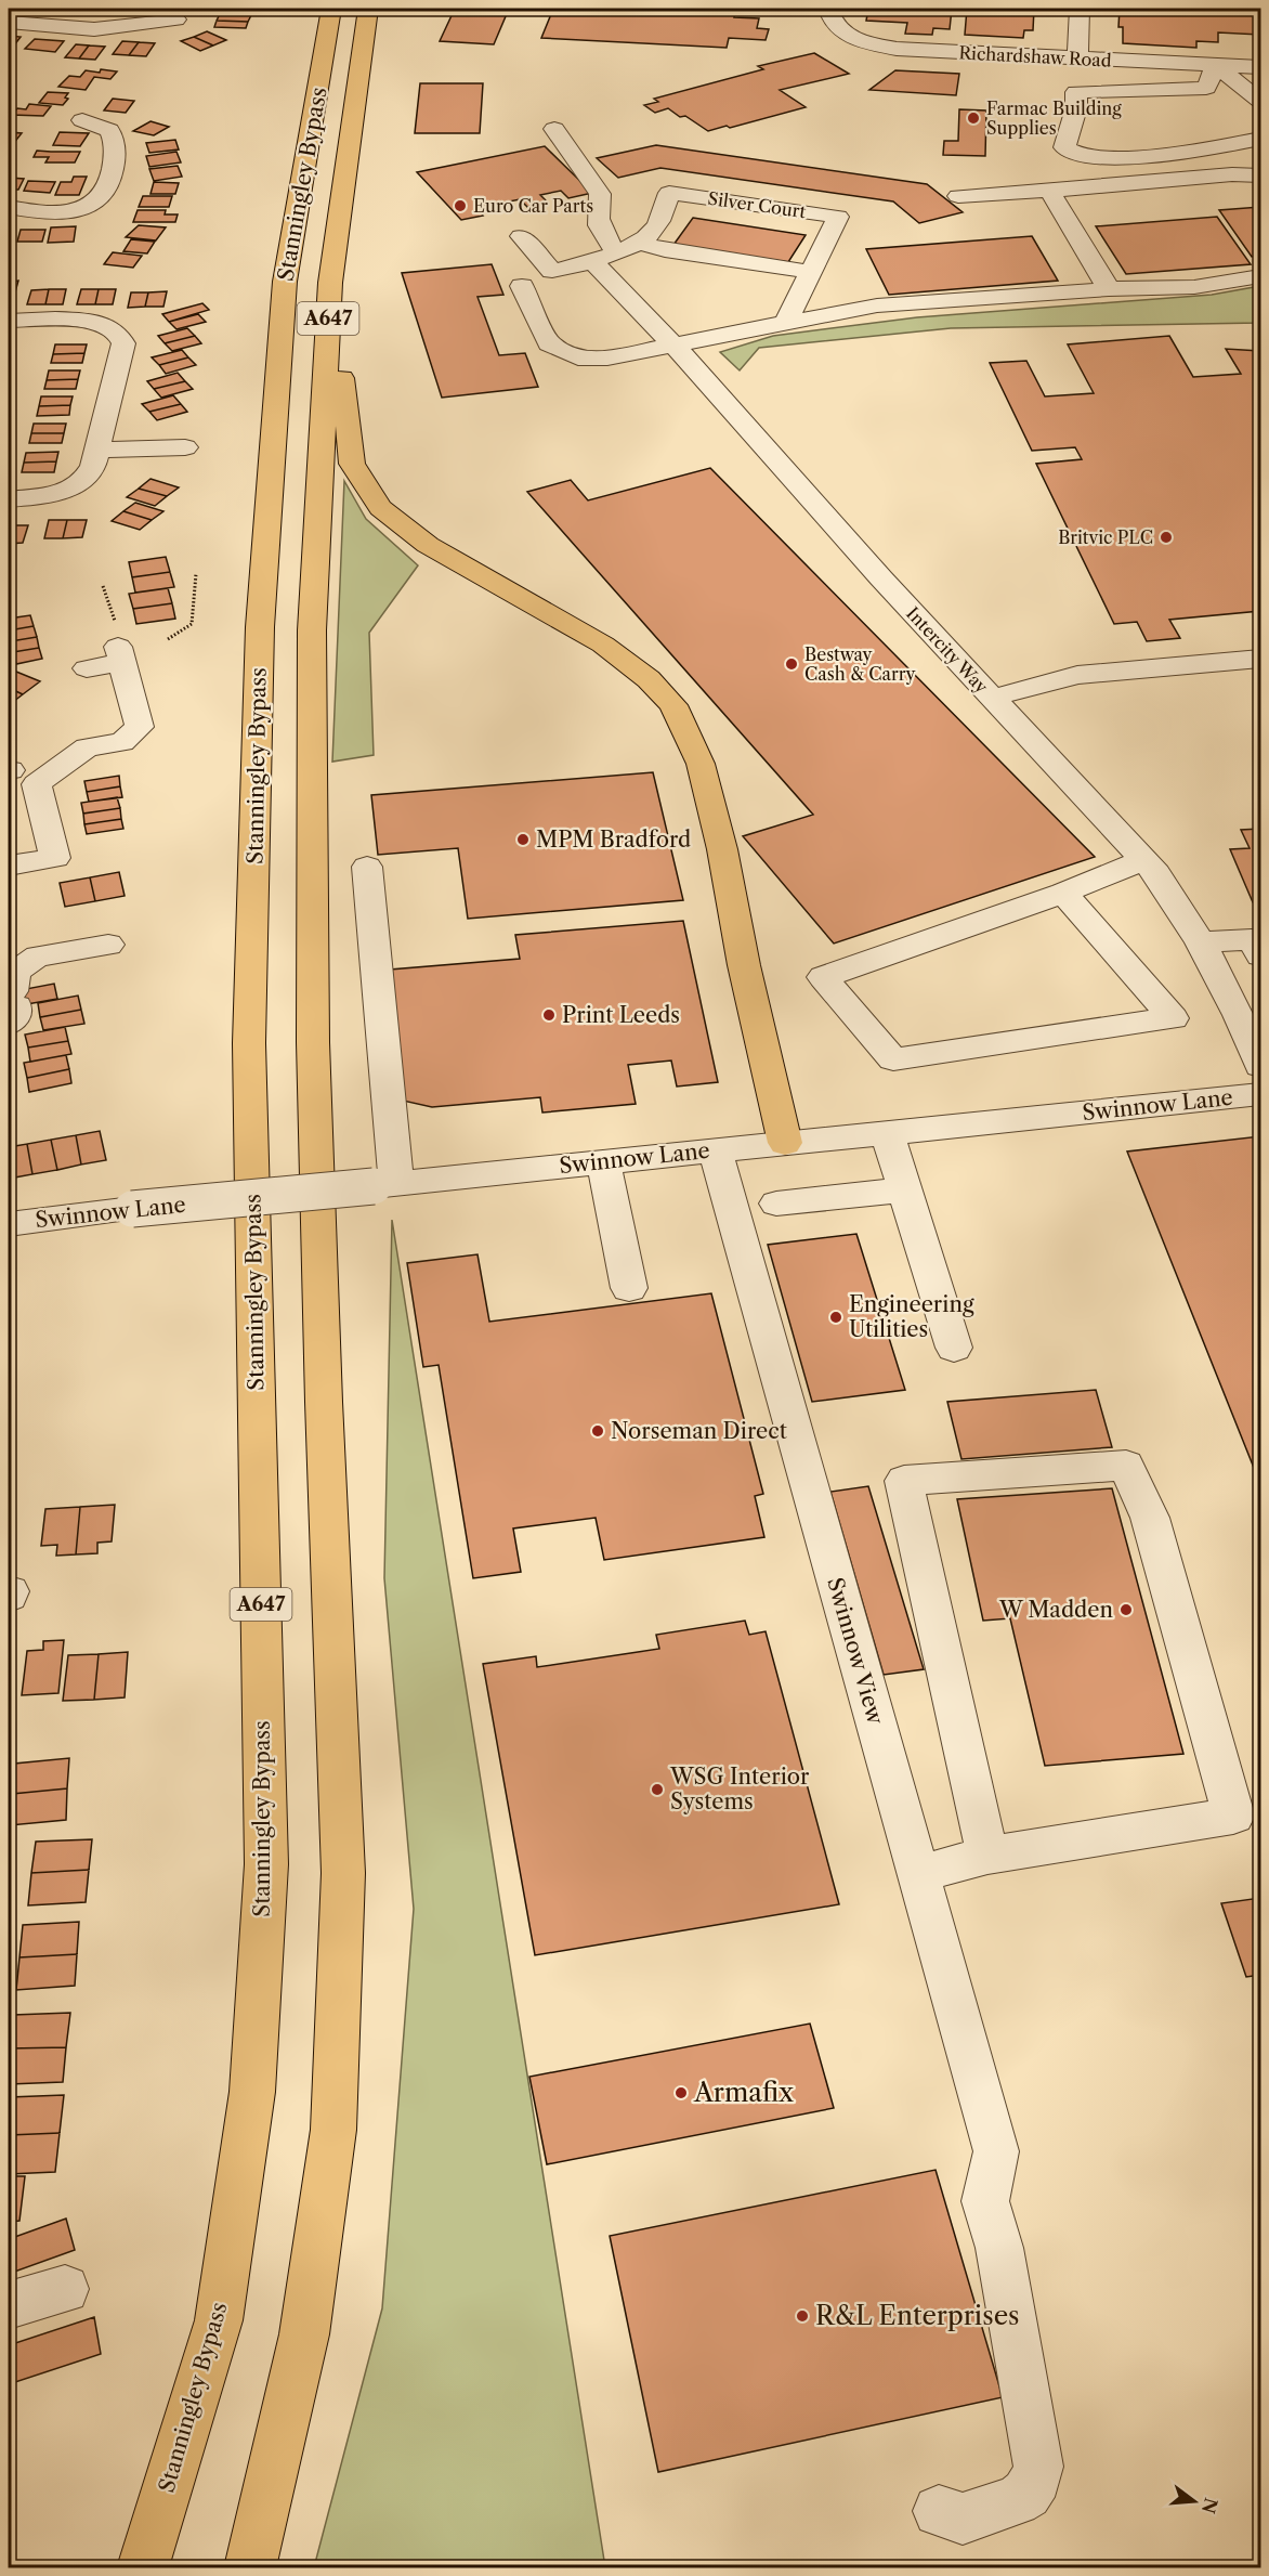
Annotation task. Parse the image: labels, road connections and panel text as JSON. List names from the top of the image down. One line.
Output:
{"streets":{"highway":["Stanningley Bypass","A647"],"street":["Richardshaw Road","Silver Court","Intercity Way","Swinnow Lane","Swinnow View"]},"crossings":[["Silver Court","Intercity Way"],["Swinnow Lane","Swinnow View"]],"places":["Farmac Building Supplies","Euro Car Parts","Britvic PLC","Bestway Cash & Carry","MPM Bradford","Print Leeds","Engineering Utilities","Norseman Direct","W Madden","WSG Interior Systems","Armafix","R&L Enterprises"],"north":"right"}
